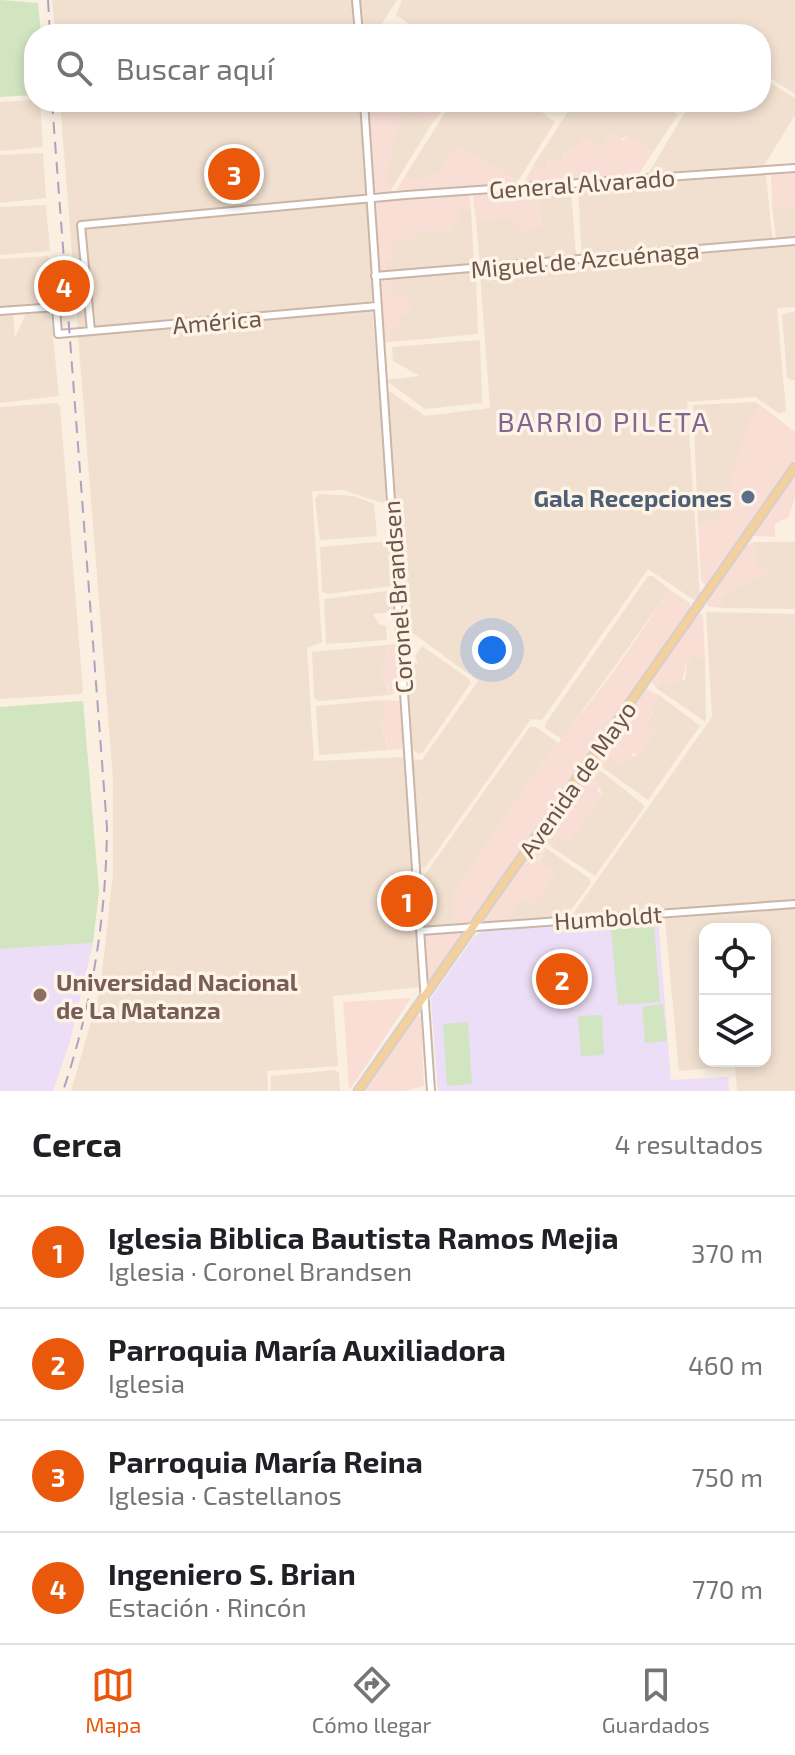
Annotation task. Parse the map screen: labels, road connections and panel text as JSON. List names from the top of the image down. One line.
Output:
{"streets":{"main road":["Avenida de Mayo"],"street":["General Alvarado","Miguel de Azcuénaga","América","Coronel Brandsen","Humboldt"]},"crossings":[["General Alvarado","América"],["General Alvarado","Coronel Brandsen"],["Miguel de Azcuénaga","Coronel Brandsen"],["América","Coronel Brandsen"],["Coronel Brandsen","Avenida de Mayo"],["Coronel Brandsen","Humboldt"],["Avenida de Mayo","Humboldt"]],"districts":["BARRIO PILETA"],"places":["Gala Recepciones","Universidad Nacional de La Matanza"],"page":{"search":"Buscar aquí","pins":["3","4","1","2"],"heading":["Cerca","4 resultados"],"list":[{"mark":"1","name":"Iglesia Biblica Bautista Ramos Mejia","note":"Iglesia · Coronel Brandsen","value":"370 m"},{"mark":"2","name":"Parroquia María Auxiliadora","note":"Iglesia","value":"460 m"},{"mark":"3","name":"Parroquia María Reina","note":"Iglesia · Castellanos","value":"750 m"},{"mark":"4","name":"Ingeniero S. Brian","note":"Estación · Rincón","value":"770 m"}],"nav":["Mapa","Cómo llegar","Guardados"]}}
